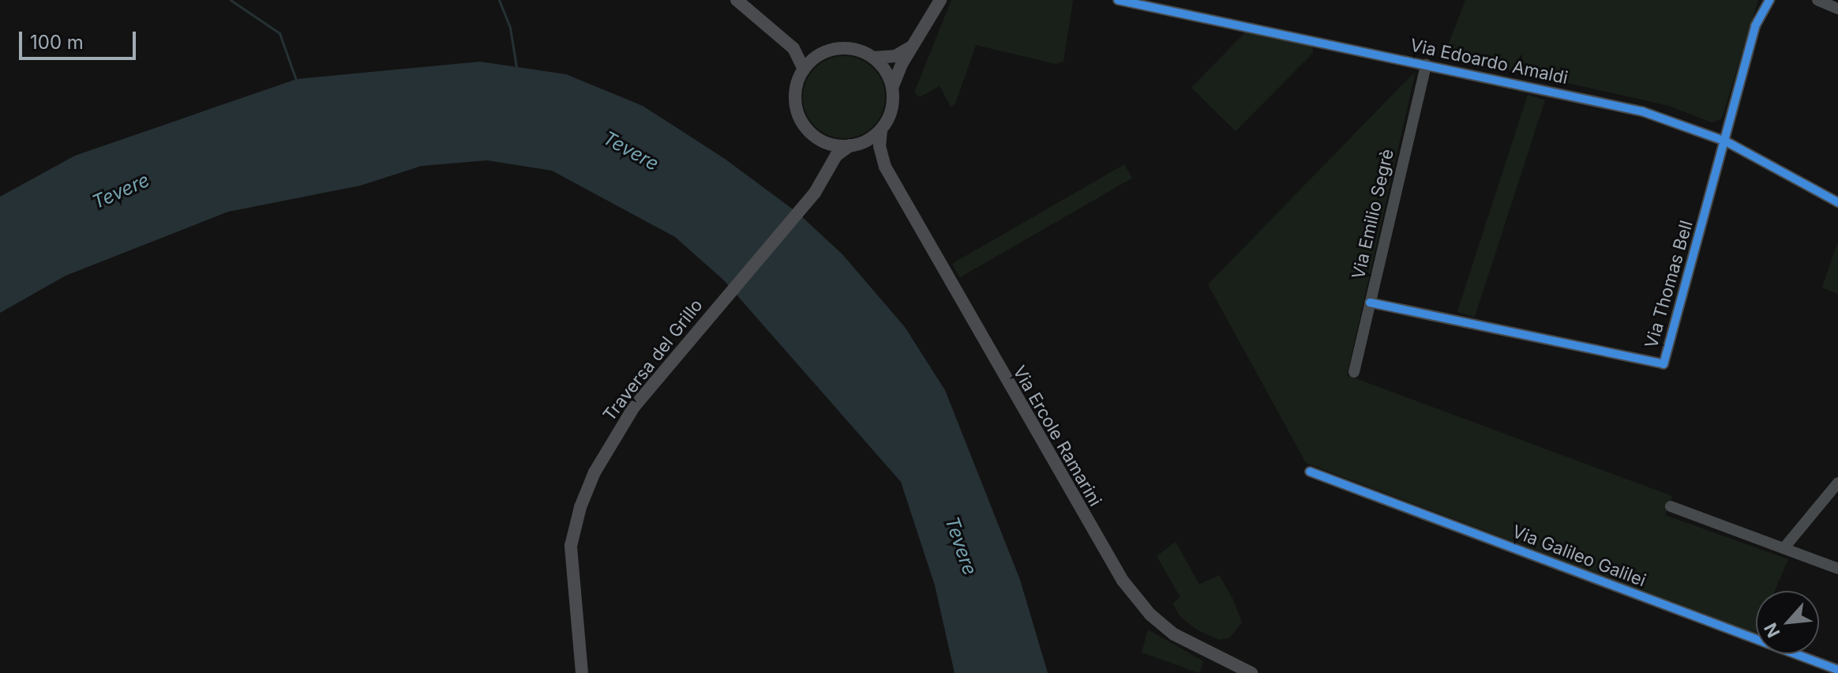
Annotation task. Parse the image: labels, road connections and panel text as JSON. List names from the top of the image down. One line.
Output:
{"streets":{"main road":["Traversa del Grillo","Via Ercole Ramarini"],"street":["Via Edoardo Amaldi","Via Emilio Segrè","Via Thomas Bell","Via Galileo Galilei"]},"crossings":[["Via Edoardo Amaldi","Via Emilio Segrè"],["Via Edoardo Amaldi","Via Thomas Bell"],["Via Emilio Segrè","Via Thomas Bell"],["Traversa del Grillo","Via Ercole Ramarini"]],"water":["Tevere"],"scale_bar":"100 m","north":"bottom left"}
